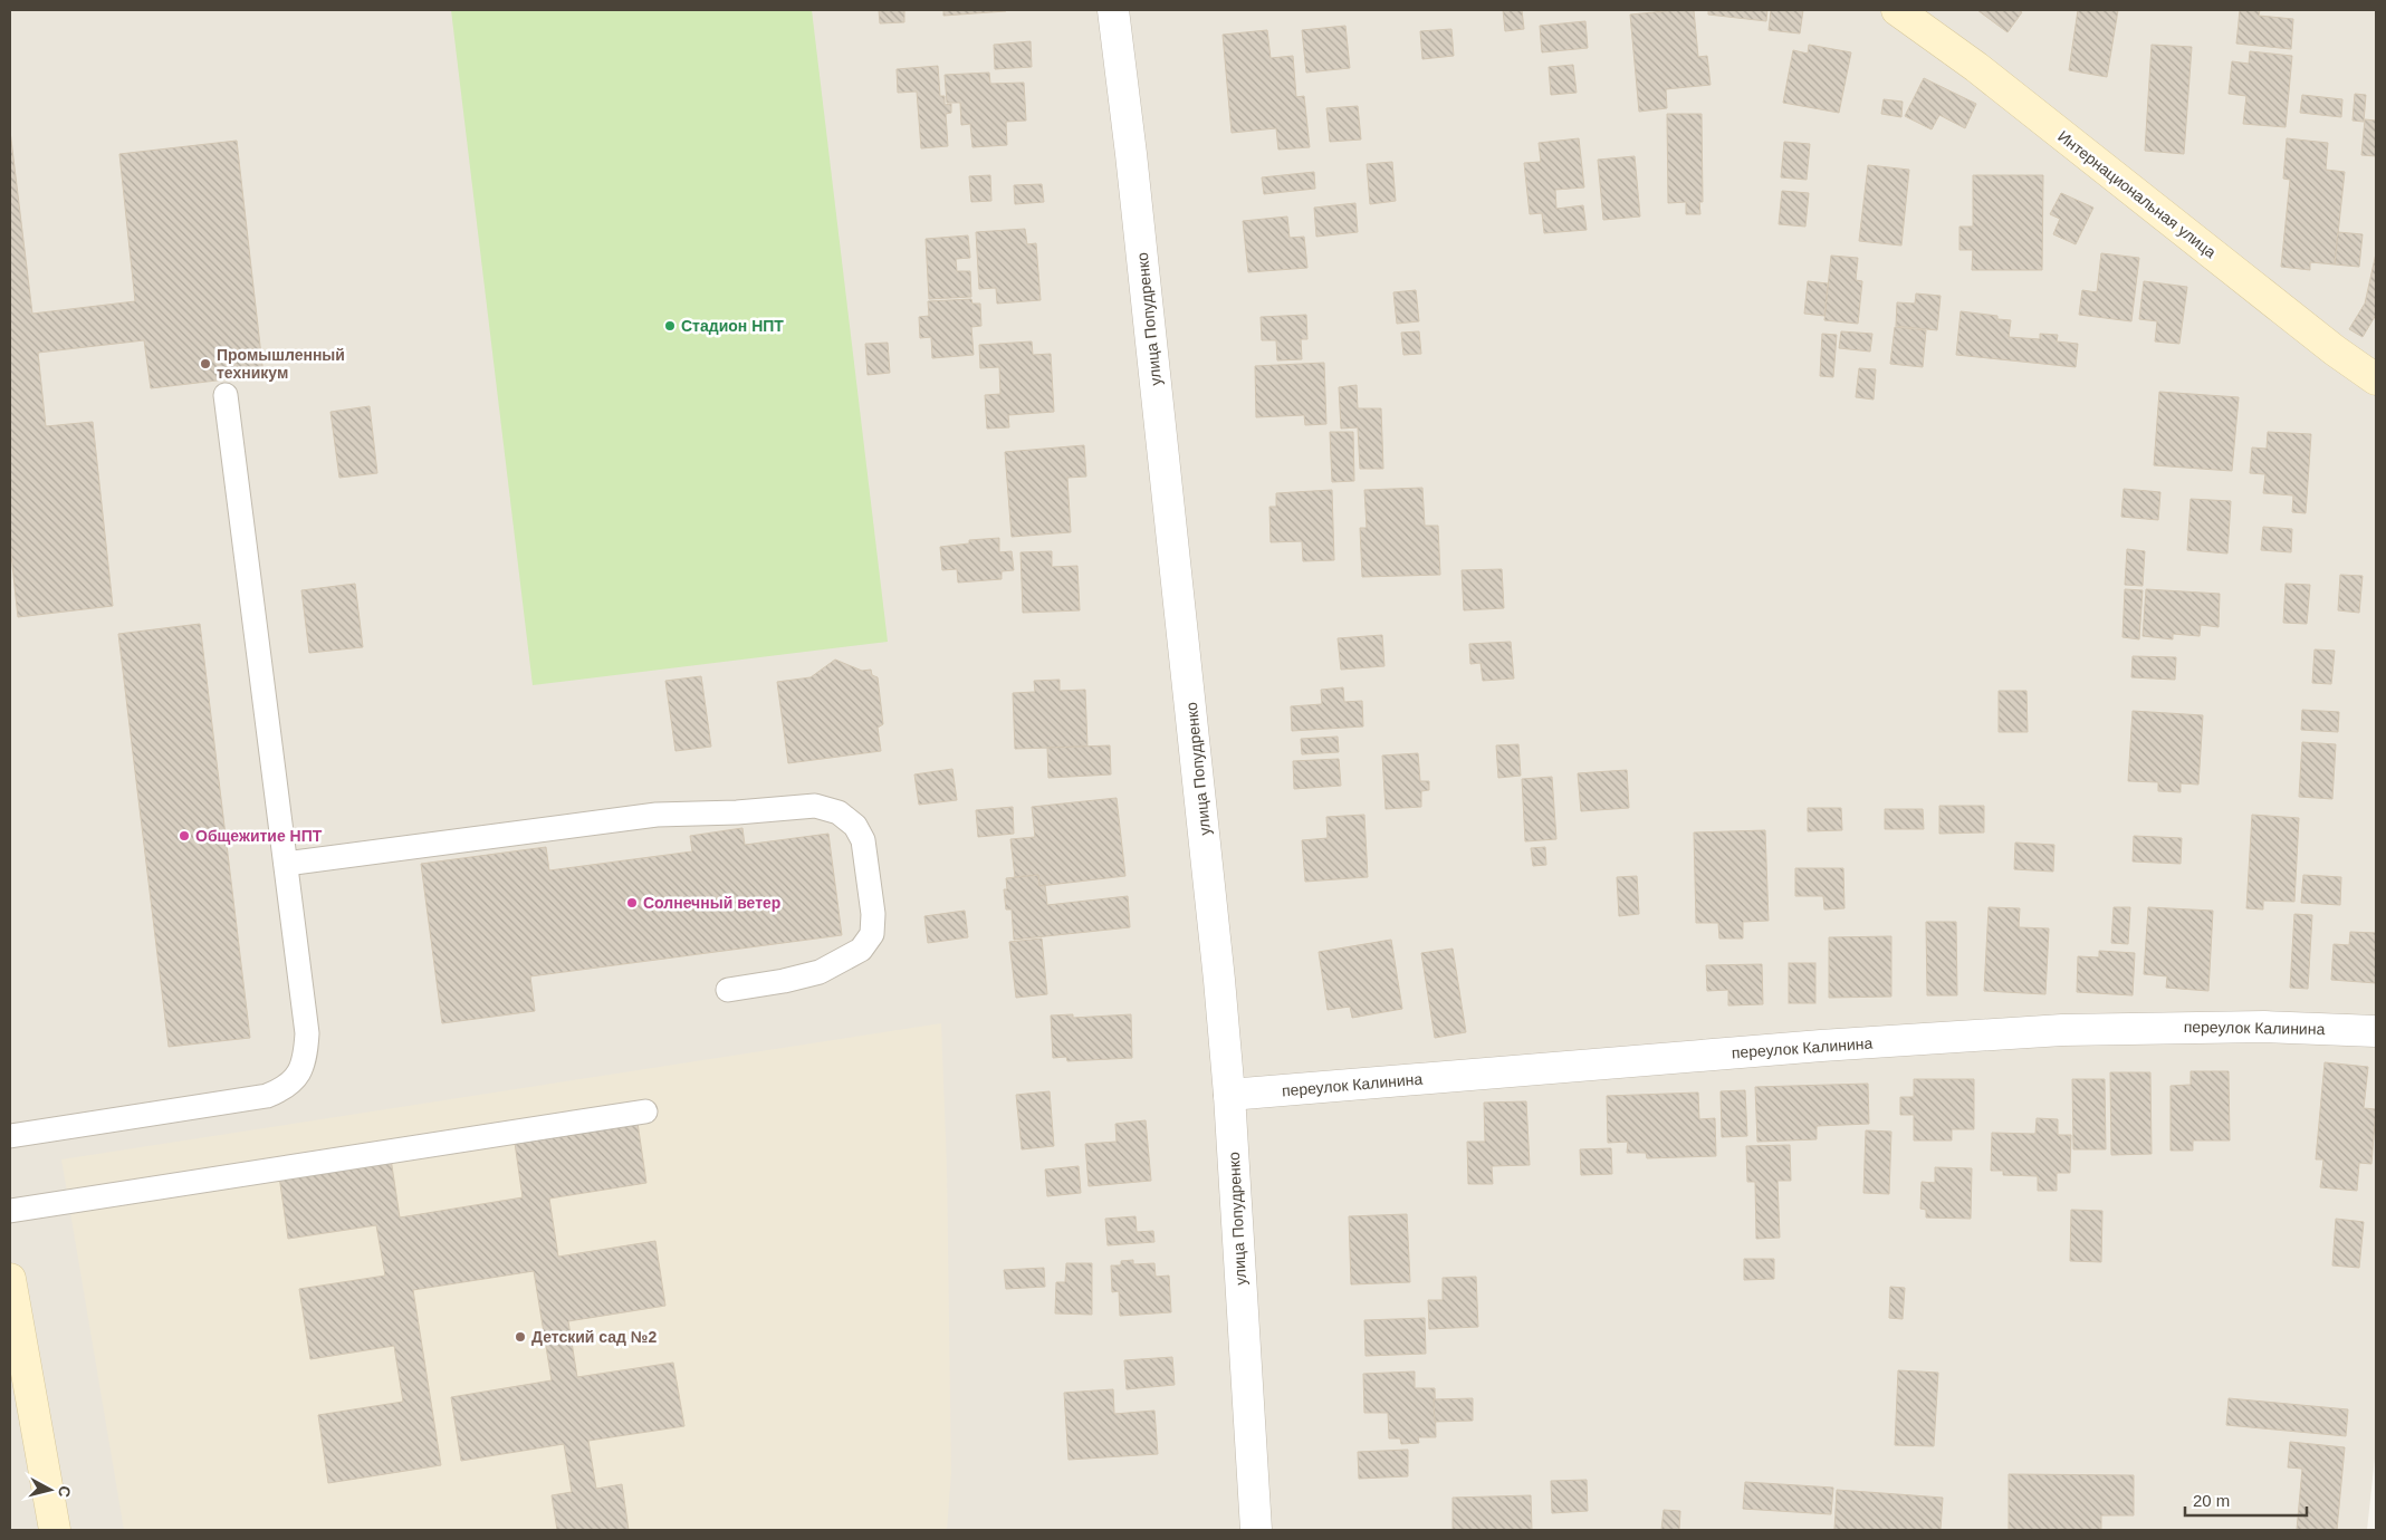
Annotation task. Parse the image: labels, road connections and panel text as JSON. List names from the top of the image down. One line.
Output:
{"streets":{"street":["Интернациональная улица","улица Попудренко","переулок Калинина"]},"crossings":[["улица Попудренко","переулок Калинина"]],"places":["Стадион НПТ","Промышленный техникум","Общежитие НПТ","Солнечный ветер","Детский сад №2"],"scale_bar":"20 m","north":"right"}
